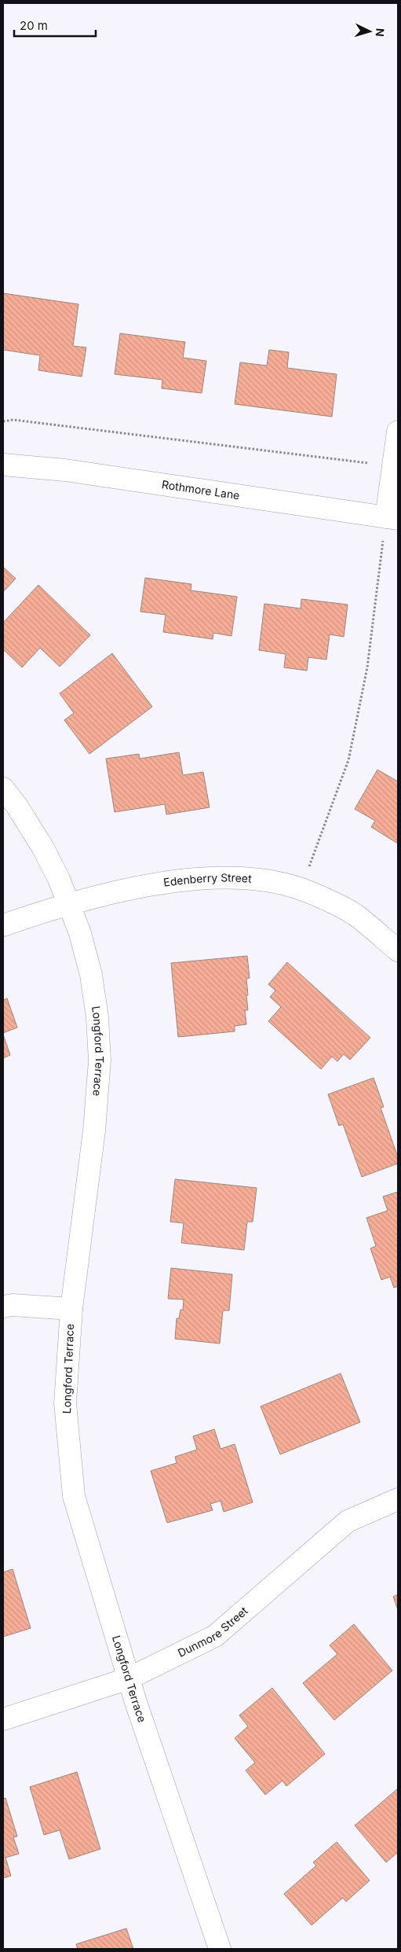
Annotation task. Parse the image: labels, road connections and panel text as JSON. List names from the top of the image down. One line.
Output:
{"streets":{"street":["Rothmore Lane","Edenberry Street","Longford Terrace","Dunmore Street"]},"crossings":[["Edenberry Street","Longford Terrace"],["Longford Terrace","Dunmore Street"]],"scale_bar":"20 m","north":"right"}
